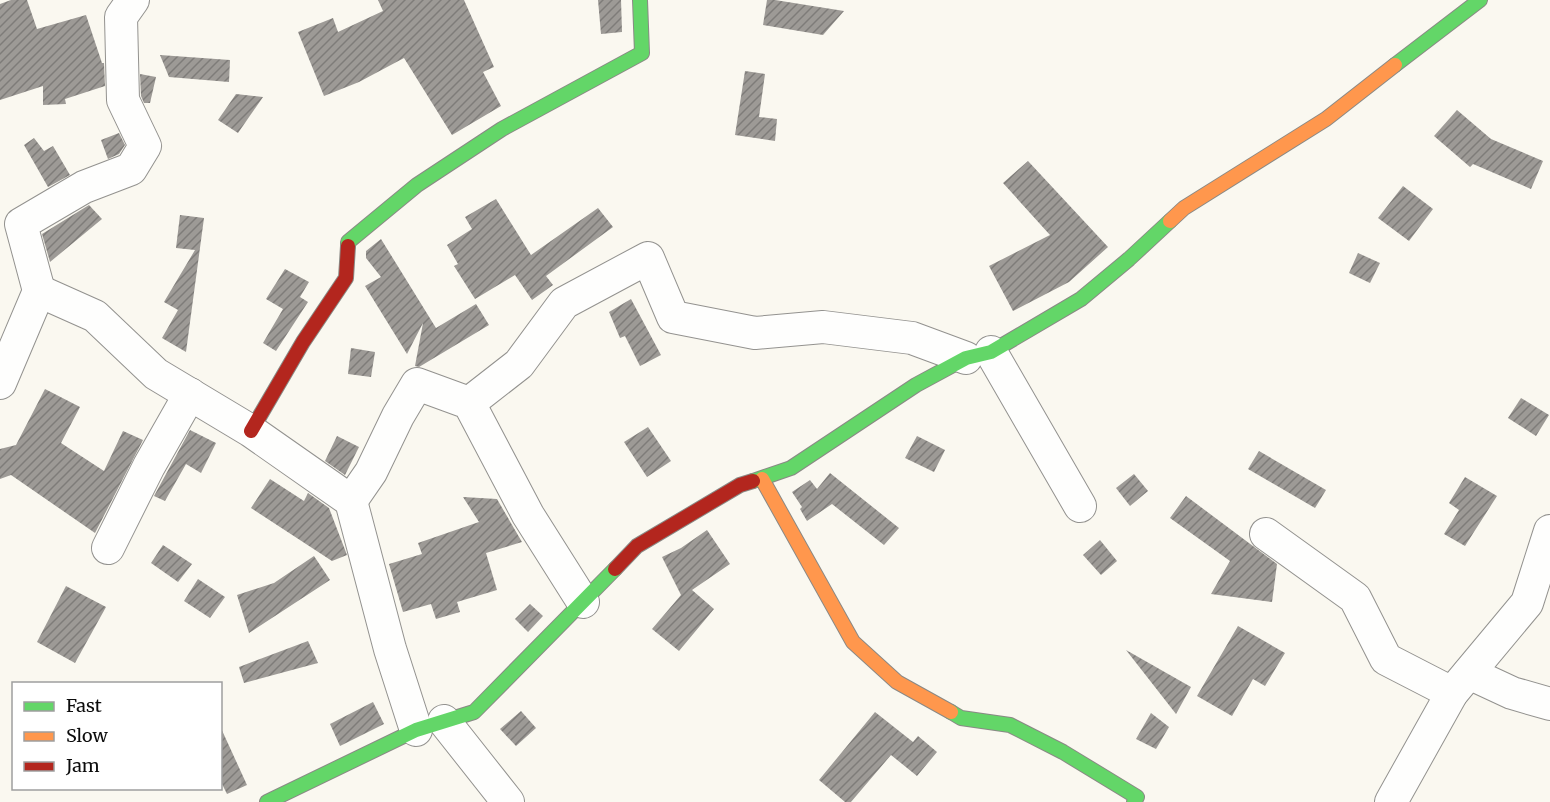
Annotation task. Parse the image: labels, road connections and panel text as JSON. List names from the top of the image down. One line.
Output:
{"legend":["Fast","Slow","Jam"]}
